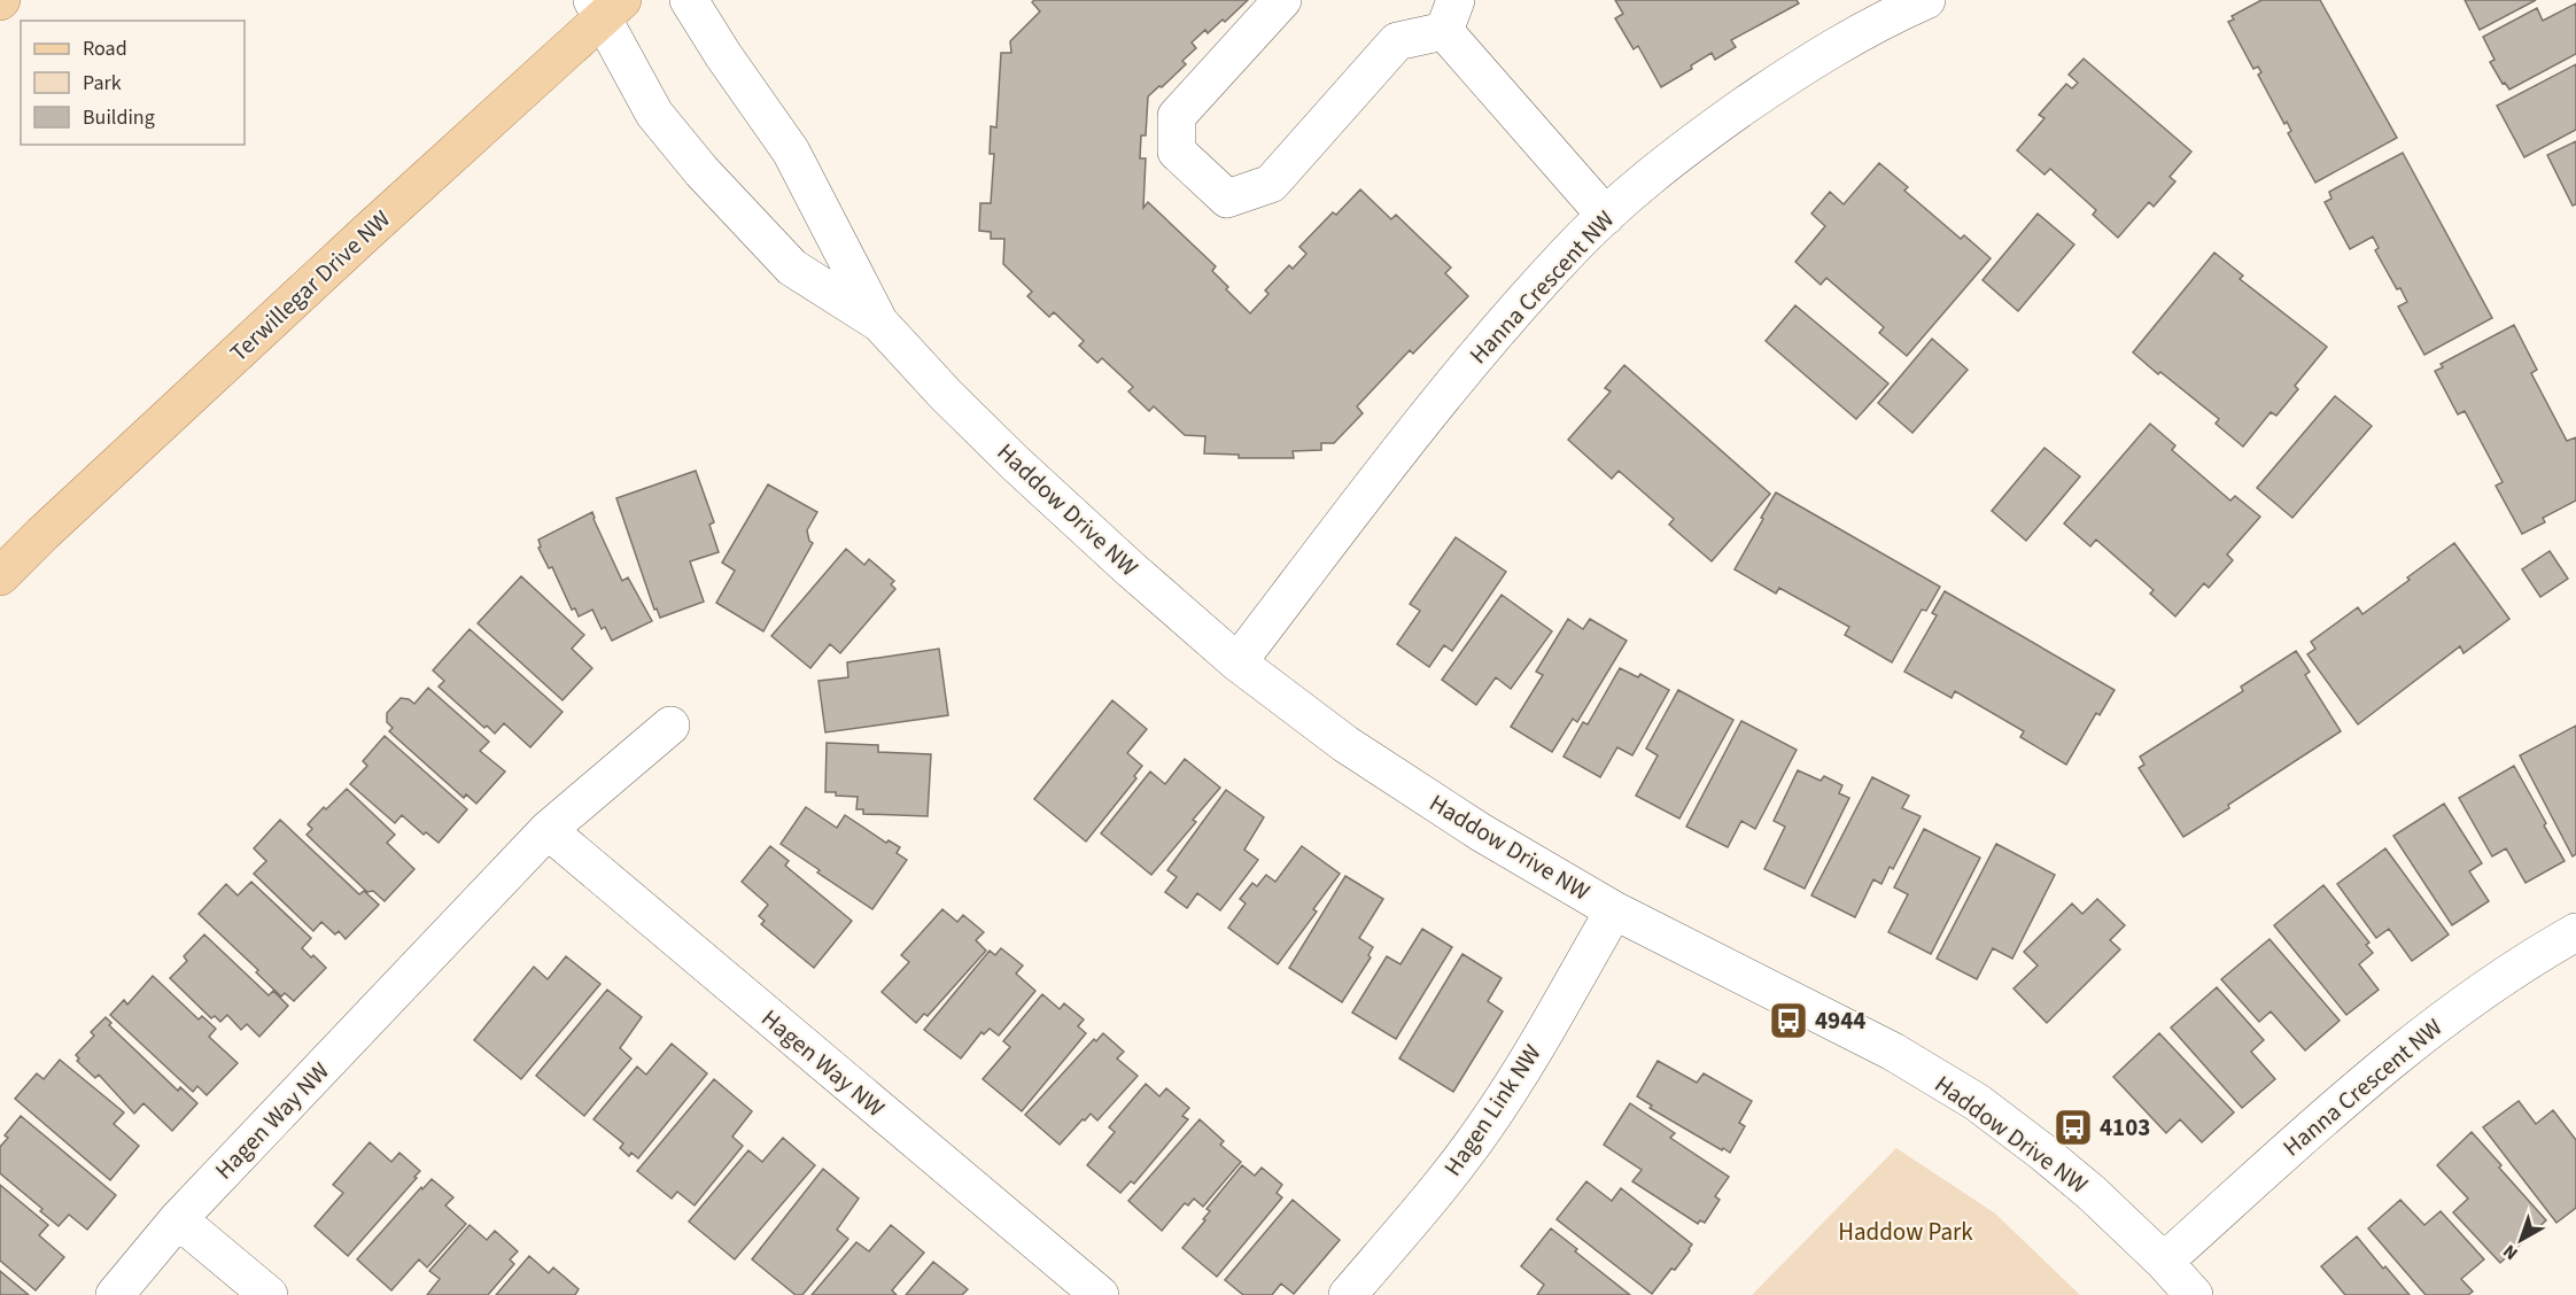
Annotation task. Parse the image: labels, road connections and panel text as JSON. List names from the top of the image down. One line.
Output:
{"streets":{"main road":["Terwillegar Drive NW"],"street":["Hanna Crescent NW","Haddow Drive NW","Hagen Way NW","Hagen Link NW"]},"crossings":[["Terwillegar Drive NW","Haddow Drive NW"],["Hanna Crescent NW","Haddow Drive NW"],["Haddow Drive NW","Hagen Link NW"]],"parks":["Haddow Park"],"places":{"bus stop":["4944","4103"]},"legend":["Road","Park","Building"],"north":"bottom left"}
